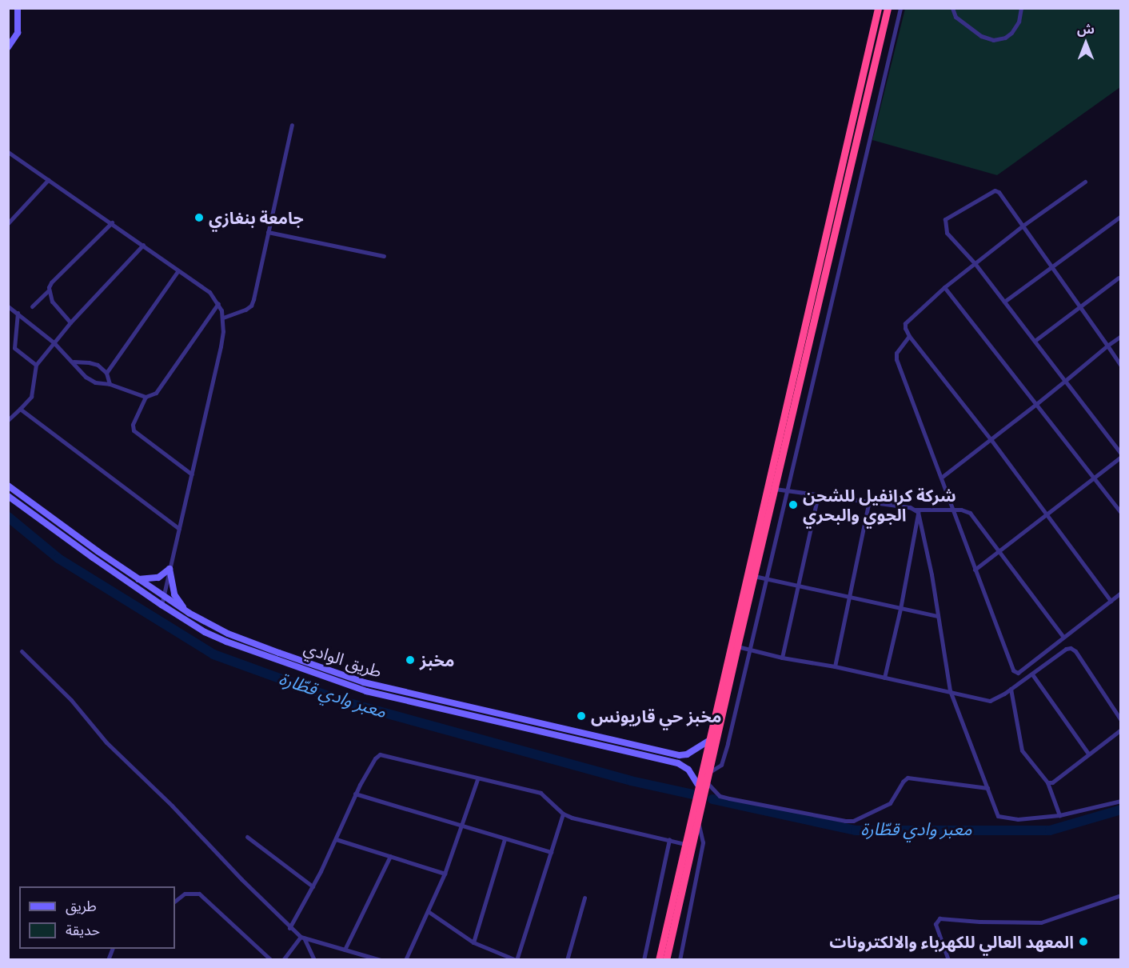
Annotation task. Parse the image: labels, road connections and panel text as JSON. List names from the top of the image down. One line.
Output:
{"streets":{"main road":["طريق الوادي"]},"water":["معبر وادي قطّارة"],"places":["جامعة بنغازي","شركة كرانفيل للشحن الجوي والبحري","مخبز","مخبز حي قاريونس","المعهد العالي للكهرباء والالكترونات"],"legend":["طريق","حديقة"],"north":"top"}
